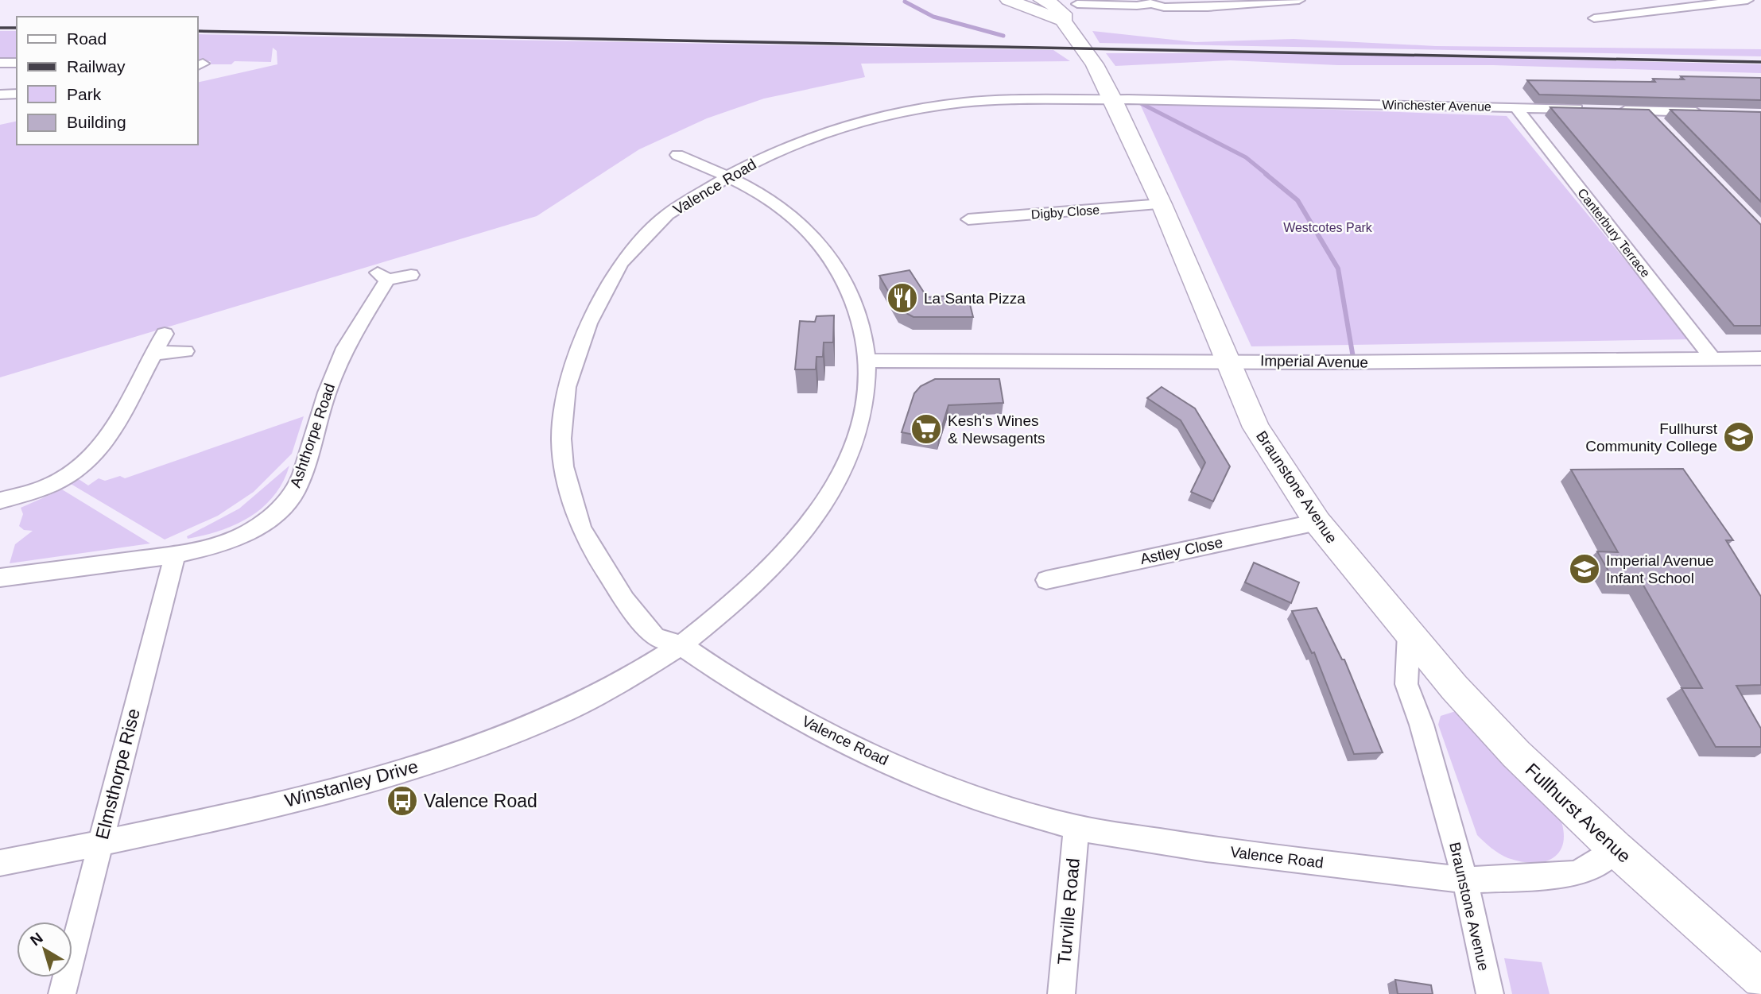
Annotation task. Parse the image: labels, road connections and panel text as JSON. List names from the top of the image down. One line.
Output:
{"streets":{"street":["Winchester Avenue","Valence Road","Digby Close","Canterbury Terrace","Imperial Avenue","Ashthorpe Road","Braunstone Avenue","Astley Close","Elmsthorpe Rise","Winstanley Drive","Fullhurst Avenue","Turville Road"]},"crossings":[["Winchester Avenue","Valence Road"],["Winchester Avenue","Canterbury Terrace"],["Winchester Avenue","Braunstone Avenue"],["Valence Road","Braunstone Avenue"],["Valence Road","Winstanley Drive"],["Valence Road","Fullhurst Avenue"],["Valence Road","Turville Road"],["Digby Close","Braunstone Avenue"],["Canterbury Terrace","Imperial Avenue"],["Imperial Avenue","Braunstone Avenue"],["Imperial Avenue","Winstanley Drive"],["Ashthorpe Road","Elmsthorpe Rise"],["Braunstone Avenue","Astley Close"],["Braunstone Avenue","Fullhurst Avenue"],["Elmsthorpe Rise","Winstanley Drive"]],"parks":["Westcotes Park"],"places":{"restaurant":["La Santa Pizza"],"supermarket":["Kesh's Wines & Newsagents"],"school or university":["Fullhurst Community College","Imperial Avenue Infant School"],"bus stop":["Valence Road"]},"legend":["Road","Railway","Park","Building"],"north":"top left"}
